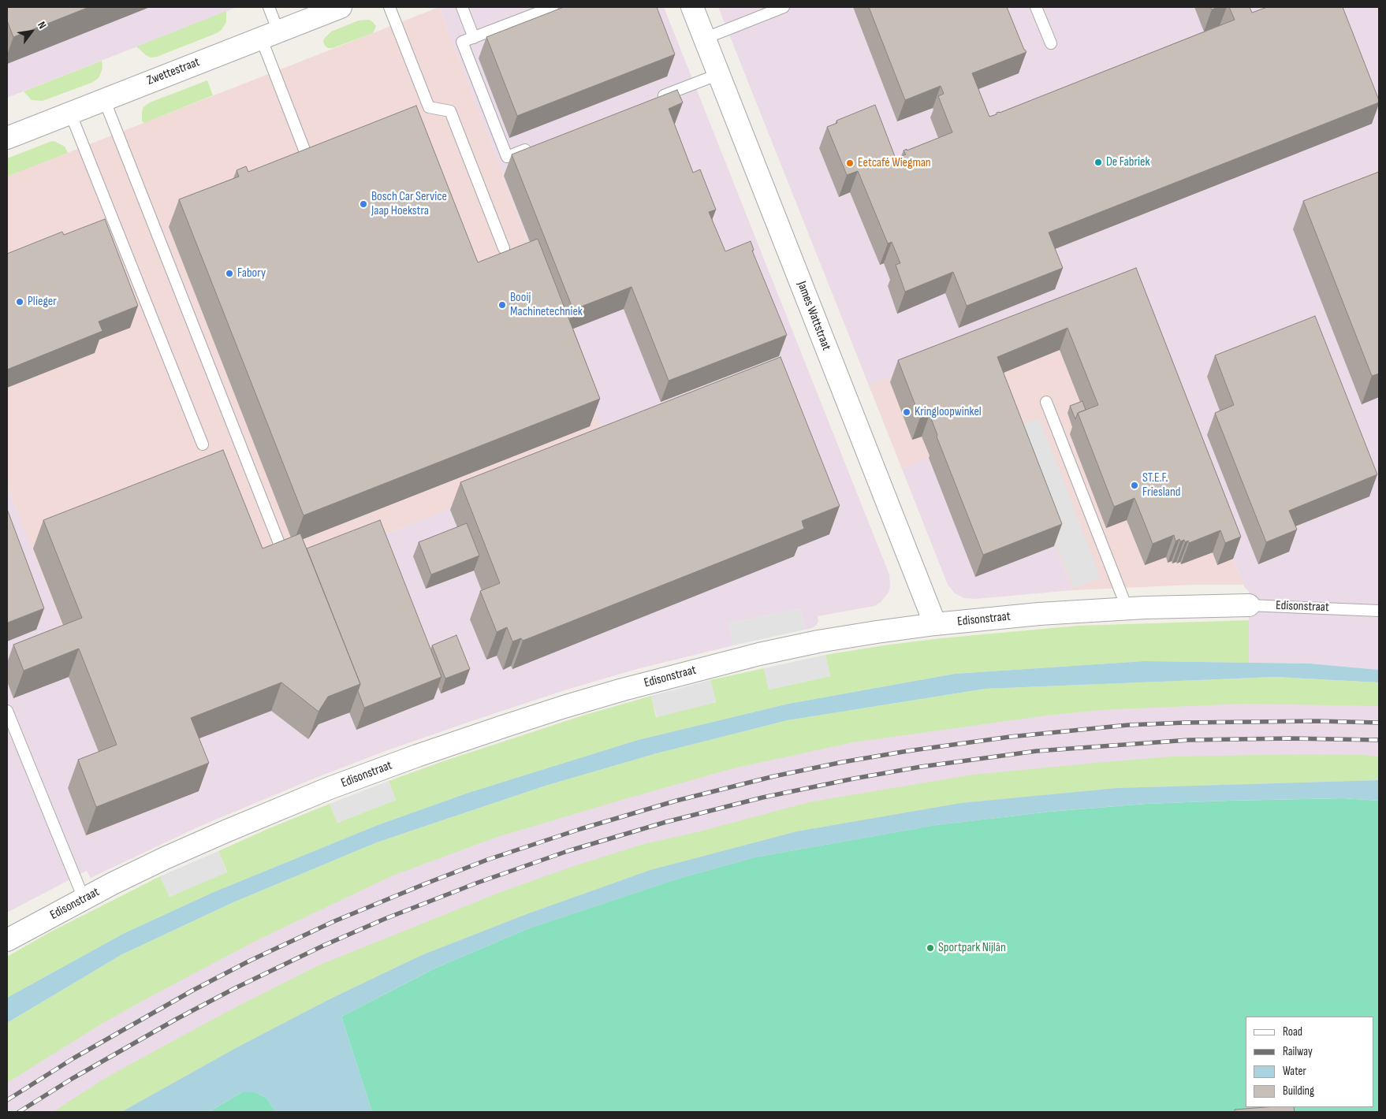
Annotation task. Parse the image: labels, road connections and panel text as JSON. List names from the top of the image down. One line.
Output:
{"streets":{"street":["Zwettestraat","James Wattstraat","Edisonstraat"]},"crossings":[["James Wattstraat","Edisonstraat"]],"places":["De Fabriek","Eetcafé Wiegman","Bosch Car Service Jaap Hoekstra","Fabory","Plieger","Booij Machinetechniek","Kringloopwinkel","ST.E.F. Friesland","Sportpark Nijlân"],"legend":["Road","Railway","Water","Building"],"north":"top right"}
